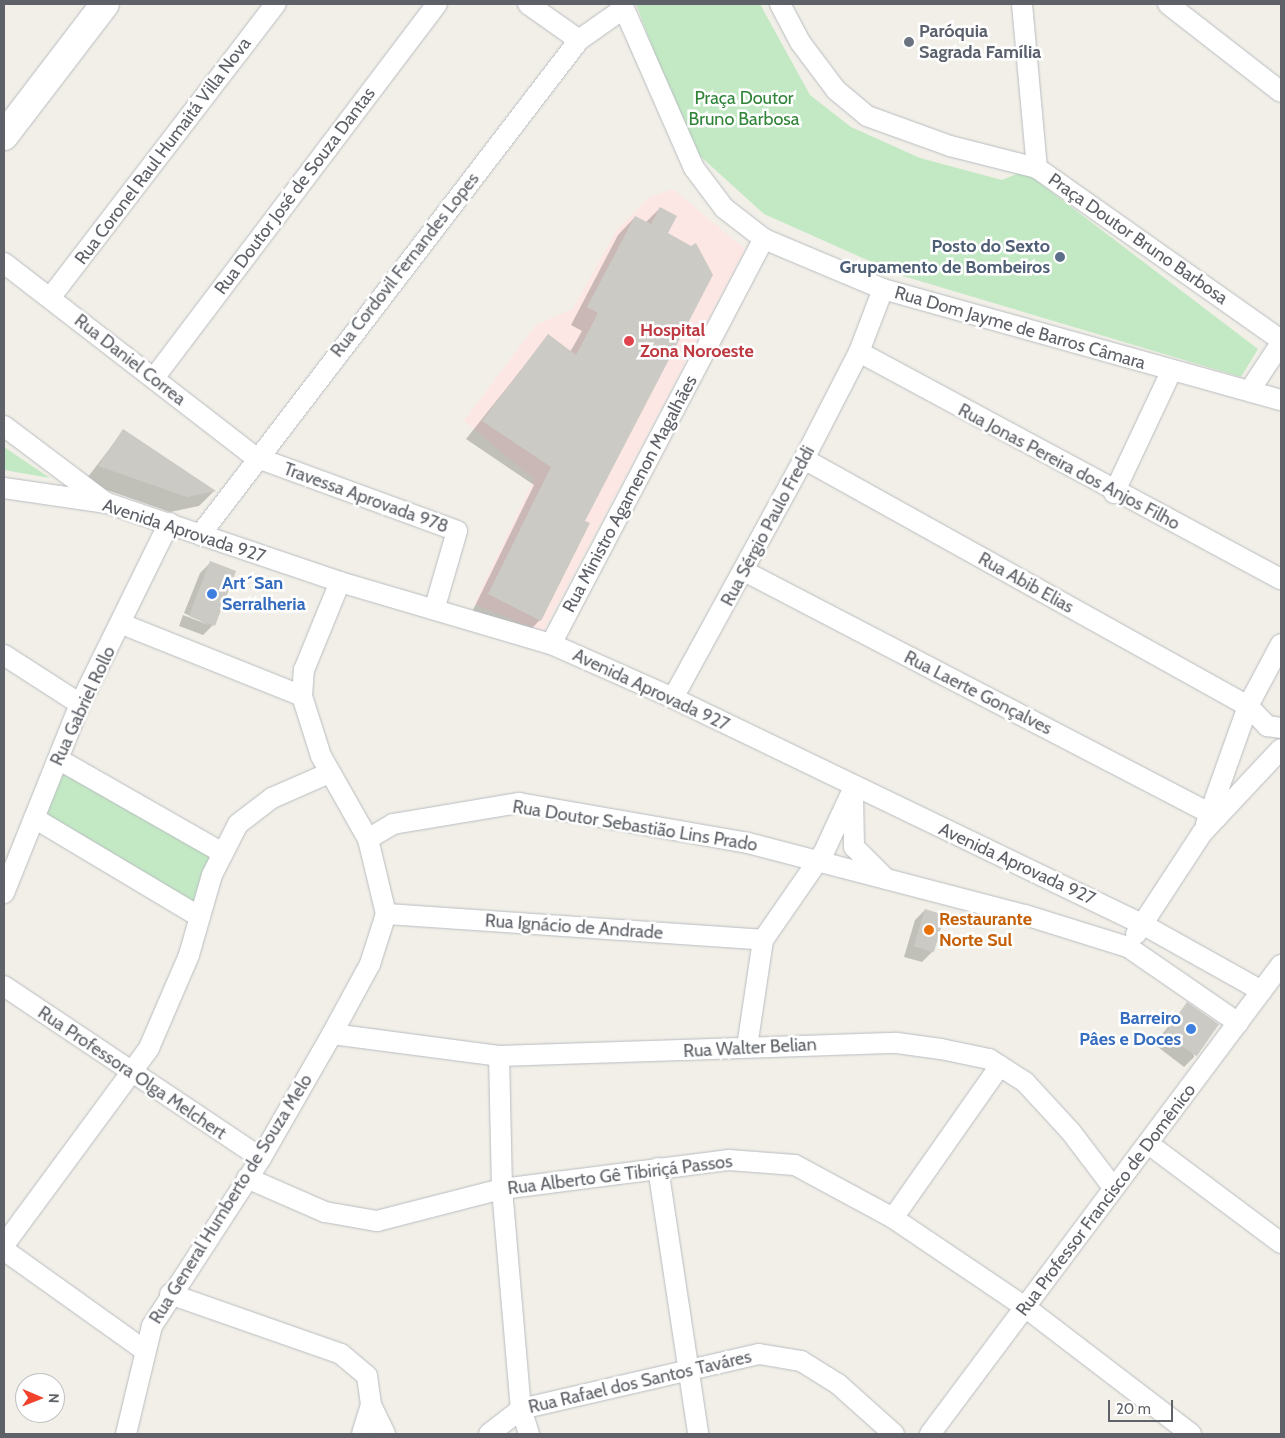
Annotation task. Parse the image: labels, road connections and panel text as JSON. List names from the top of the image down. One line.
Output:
{"streets":{"street":["Rua Coronel Raul Humaitá Villa Nova","Rua Doutor José de Souza Dantas","Praça Doutor Bruno Barbosa","Rua Cordovil Fernandes Lopes","Rua Dom Jayme de Barros Câmara","Rua Daniel Correa","Rua Jonas Pereira dos Anjos Filho","Rua Ministro Agamenon Magalhães","Travessa Aprovada 978","Rua Sérgio Paulo Freddi","Avenida Aprovada 927","Rua Abib Elias","Rua Laerte Gonçalves","Rua Gabriel Rollo","Rua Doutor Sebastião Lins Prado","Rua Ignácio de Andrade","Rua Walter Belian","Rua Professora Olga Melchert","Rua Alberto Gê Tibiriçá Passos","Rua General Humberto de Souza Melo","Rua Professor Francisco de Domênico","Rua Rafael dos Santos Taváres"]},"crossings":[["Rua Coronel Raul Humaitá Villa Nova","Rua Daniel Correa"],["Rua Doutor José de Souza Dantas","Rua Daniel Correa"],["Rua Cordovil Fernandes Lopes","Rua Dom Jayme de Barros Câmara"],["Rua Cordovil Fernandes Lopes","Rua Daniel Correa"],["Rua Cordovil Fernandes Lopes","Travessa Aprovada 978"],["Rua Cordovil Fernandes Lopes","Avenida Aprovada 927"],["Rua Dom Jayme de Barros Câmara","Rua Ministro Agamenon Magalhães"],["Rua Dom Jayme de Barros Câmara","Rua Sérgio Paulo Freddi"],["Rua Daniel Correa","Travessa Aprovada 978"],["Rua Jonas Pereira dos Anjos Filho","Rua Sérgio Paulo Freddi"],["Rua Ministro Agamenon Magalhães","Avenida Aprovada 927"],["Travessa Aprovada 978","Avenida Aprovada 927"],["Rua Sérgio Paulo Freddi","Avenida Aprovada 927"],["Rua Sérgio Paulo Freddi","Rua Abib Elias"],["Rua Sérgio Paulo Freddi","Rua Laerte Gonçalves"],["Avenida Aprovada 927","Rua Gabriel Rollo"],["Avenida Aprovada 927","Rua Professor Francisco de Domênico"],["Rua Doutor Sebastião Lins Prado","Rua Professor Francisco de Domênico"],["Rua Ignácio de Andrade","Rua General Humberto de Souza Melo"],["Rua Walter Belian","Rua General Humberto de Souza Melo"],["Rua Walter Belian","Rua Professor Francisco de Domênico"],["Rua Professora Olga Melchert","Rua General Humberto de Souza Melo"],["Rua Alberto Gê Tibiriçá Passos","Rua General Humberto de Souza Melo"],["Rua Alberto Gê Tibiriçá Passos","Rua Professor Francisco de Domênico"]],"parks":["Praça Doutor Bruno Barbosa"],"places":["Paróquia Sagrada Família","Posto do Sexto Grupamento de Bombeiros","Hospital Zona Noroeste","Art´San Serralheria","Restaurante Norte Sul","Barreiro Pâes e Doces"],"scale_bar":"20 m","north":"right"}
